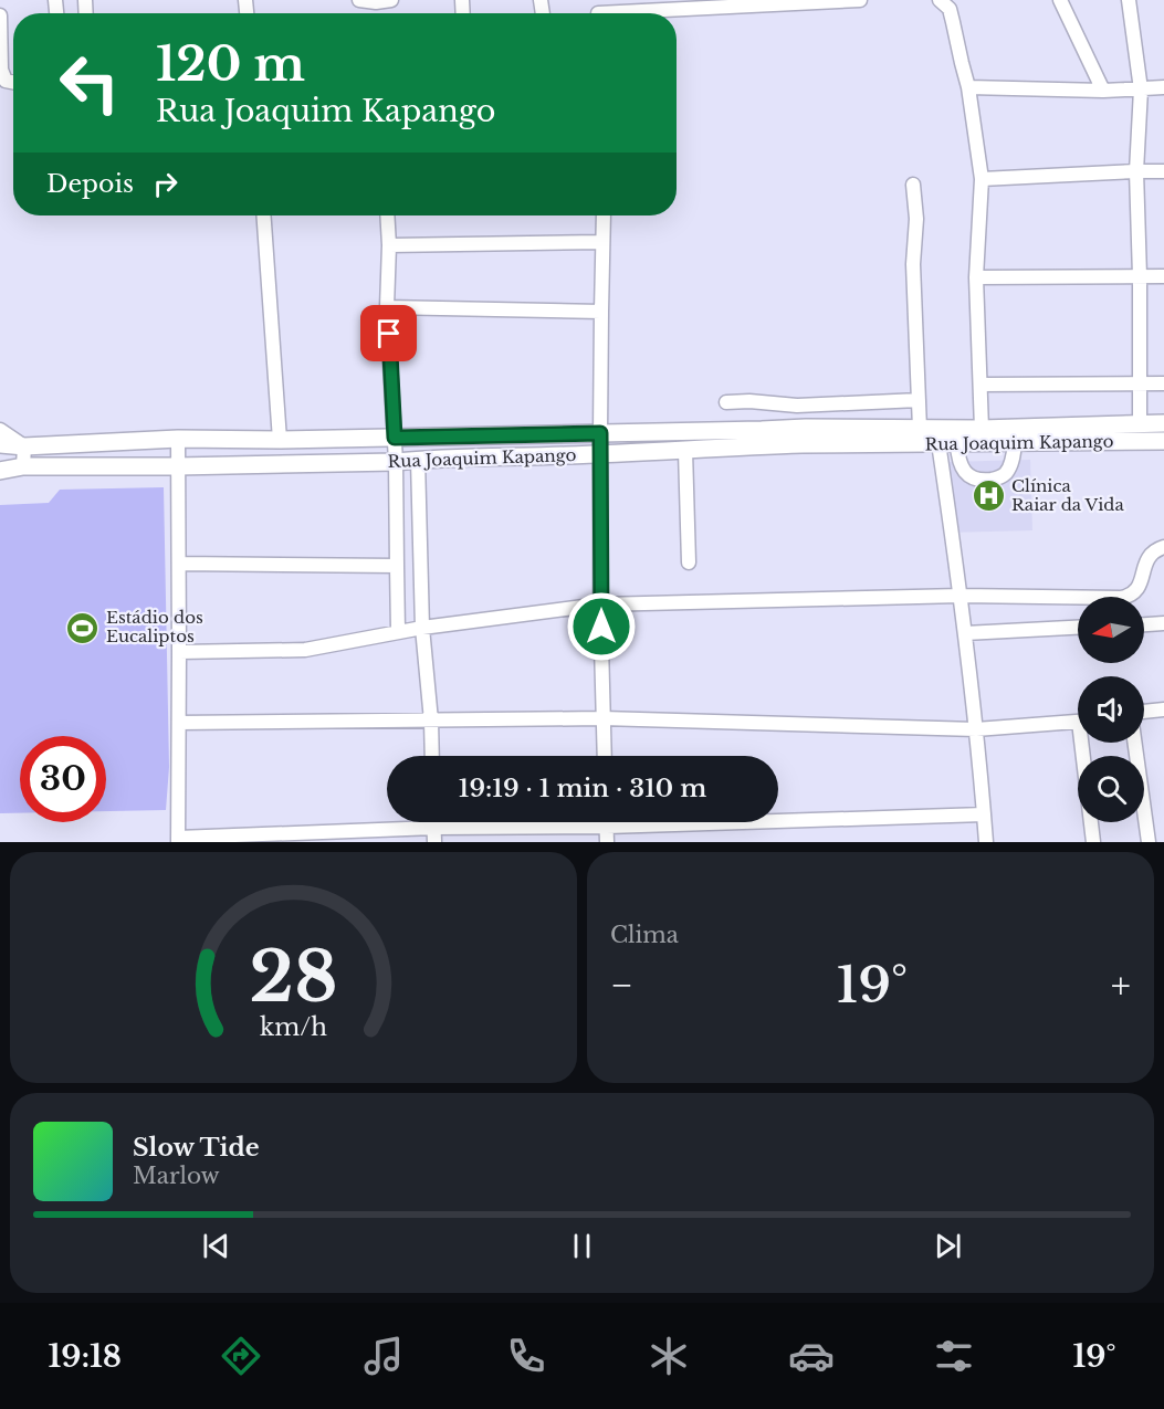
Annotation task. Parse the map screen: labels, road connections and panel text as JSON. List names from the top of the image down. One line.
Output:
{"streets":{"main road":["Rua Joaquim Kapango"]},"places":{"hospital":["Clínica Raiar da Vida"],"sports":["Estádio dos Eucaliptos"]},"north":"left","page":{"turn":["120 m","Rua Joaquim Kapango"],"then":"Depois","limit":"30","trip":"19:19 · 1 min · 310 m","tile":"Clima","heat":["−","19°","+"],"song":["Slow Tide","Marlow"],"tabs":["19:18","19°"],"gauge":["28","km/h"]}}
